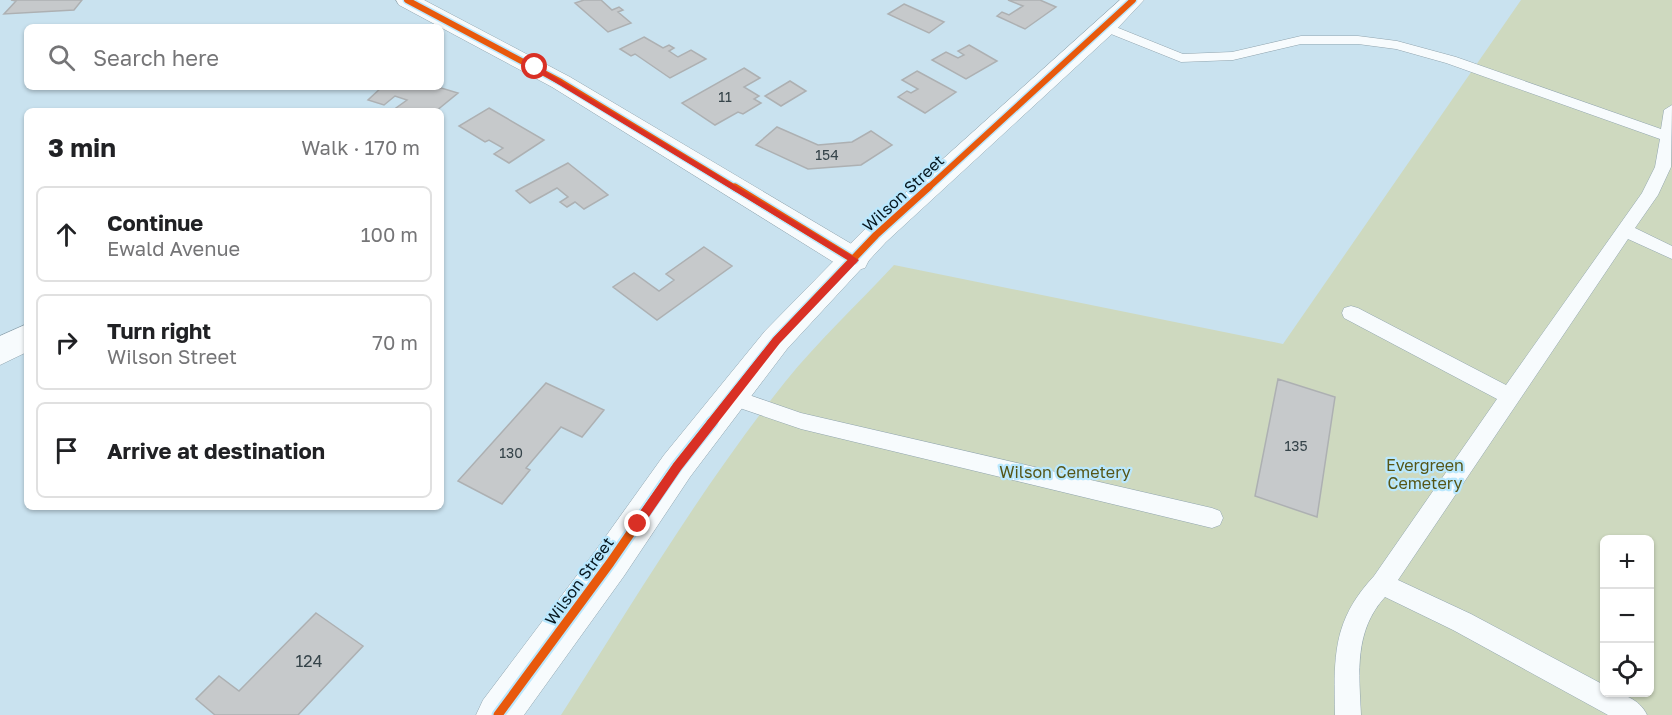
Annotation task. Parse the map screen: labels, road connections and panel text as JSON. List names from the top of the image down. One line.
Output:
{"streets":{"street":["Wilson Street"]},"parks":["Evergreen Cemetery","Wilson Cemetery"],"house_numbers":["11","154","135","130","124"],"page":{"search":"Search here","heading":["3 min","Walk · 170 m"],"list":[["Continue","Ewald Avenue","100 m"],["Turn right","Wilson Street","70 m"],"Arrive at destination"],"map_buttons":["+","−"]}}
